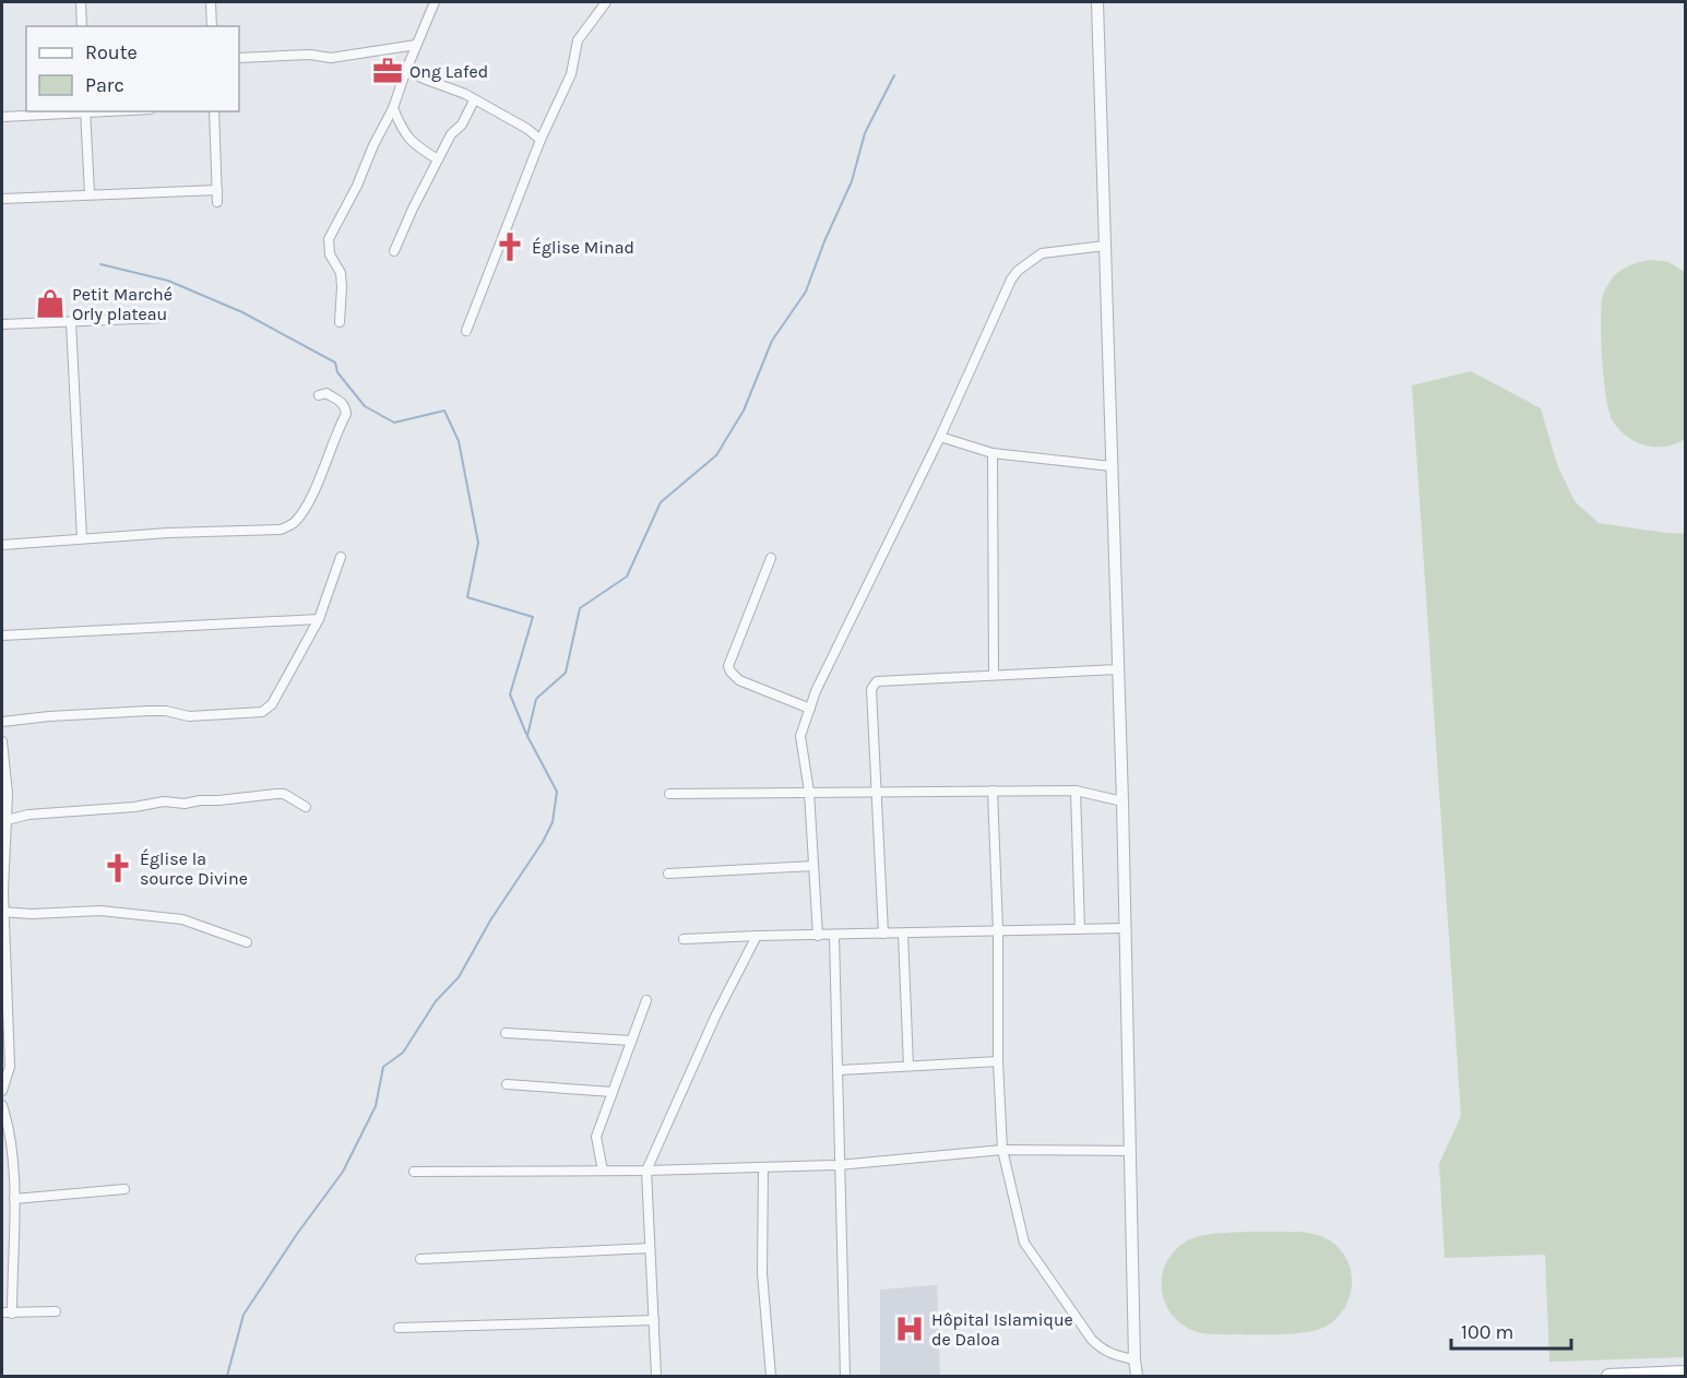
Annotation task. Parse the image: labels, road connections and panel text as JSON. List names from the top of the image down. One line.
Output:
{"places":{"office":["Ong Lafed"],"church":["Église Minad","Église la source Divine"],"shop":["Petit Marché Orly plateau"],"hospital":["Hôpital Islamique de Daloa"]},"legend":["Route","Parc"],"scale_bar":"100 m"}
